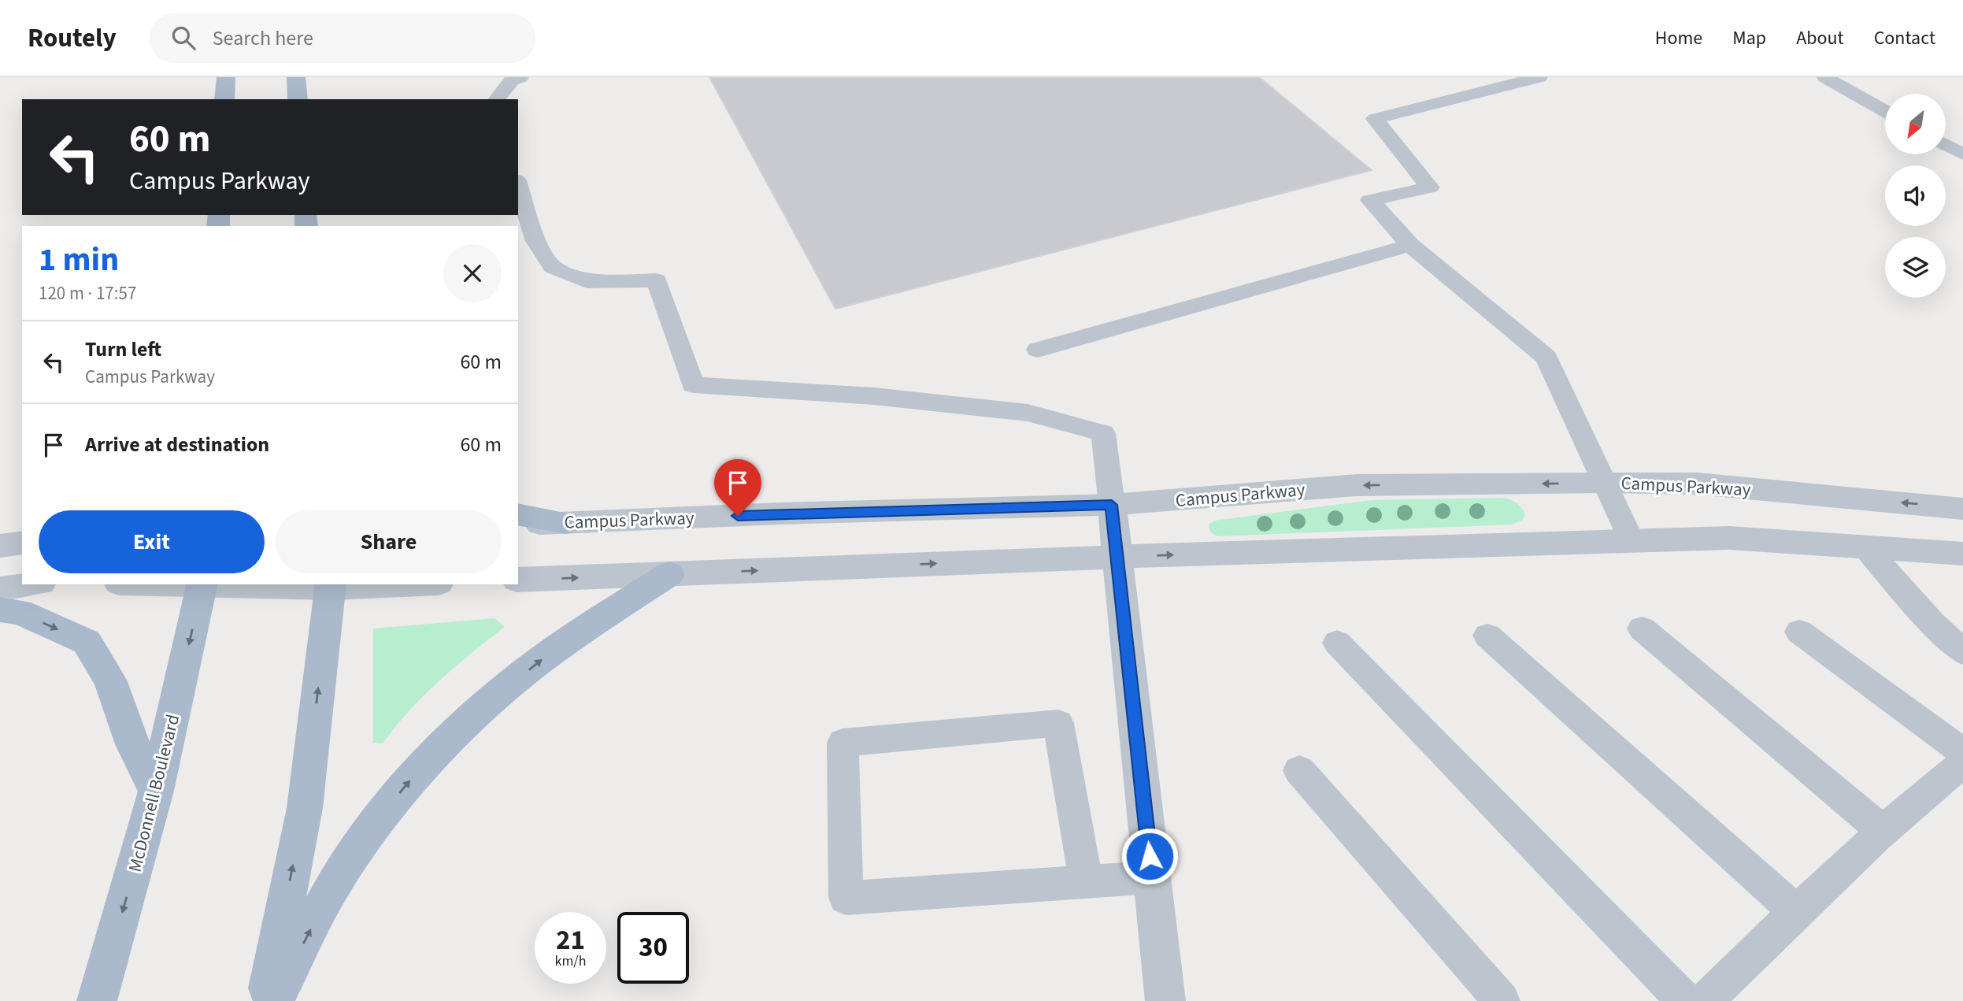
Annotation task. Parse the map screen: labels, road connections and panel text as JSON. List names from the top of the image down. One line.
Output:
{"streets":{"main road":["McDonnell Boulevard"],"street":["Campus Parkway"]},"north":"bottom left","page":{"header":"Routely","search":"Search here","nav":["Home","Map","About","Contact"],"turn":["60 m","Campus Parkway"],"heading":["1 min","120 m · 17:57"],"list":[{"name":"Turn left","note":"Campus Parkway","value":"60 m"},{"name":"Arrive at destination","value":"60 m"}],"buttons":["Exit","Share"],"speed":"21 km/h","limit":"30"}}
